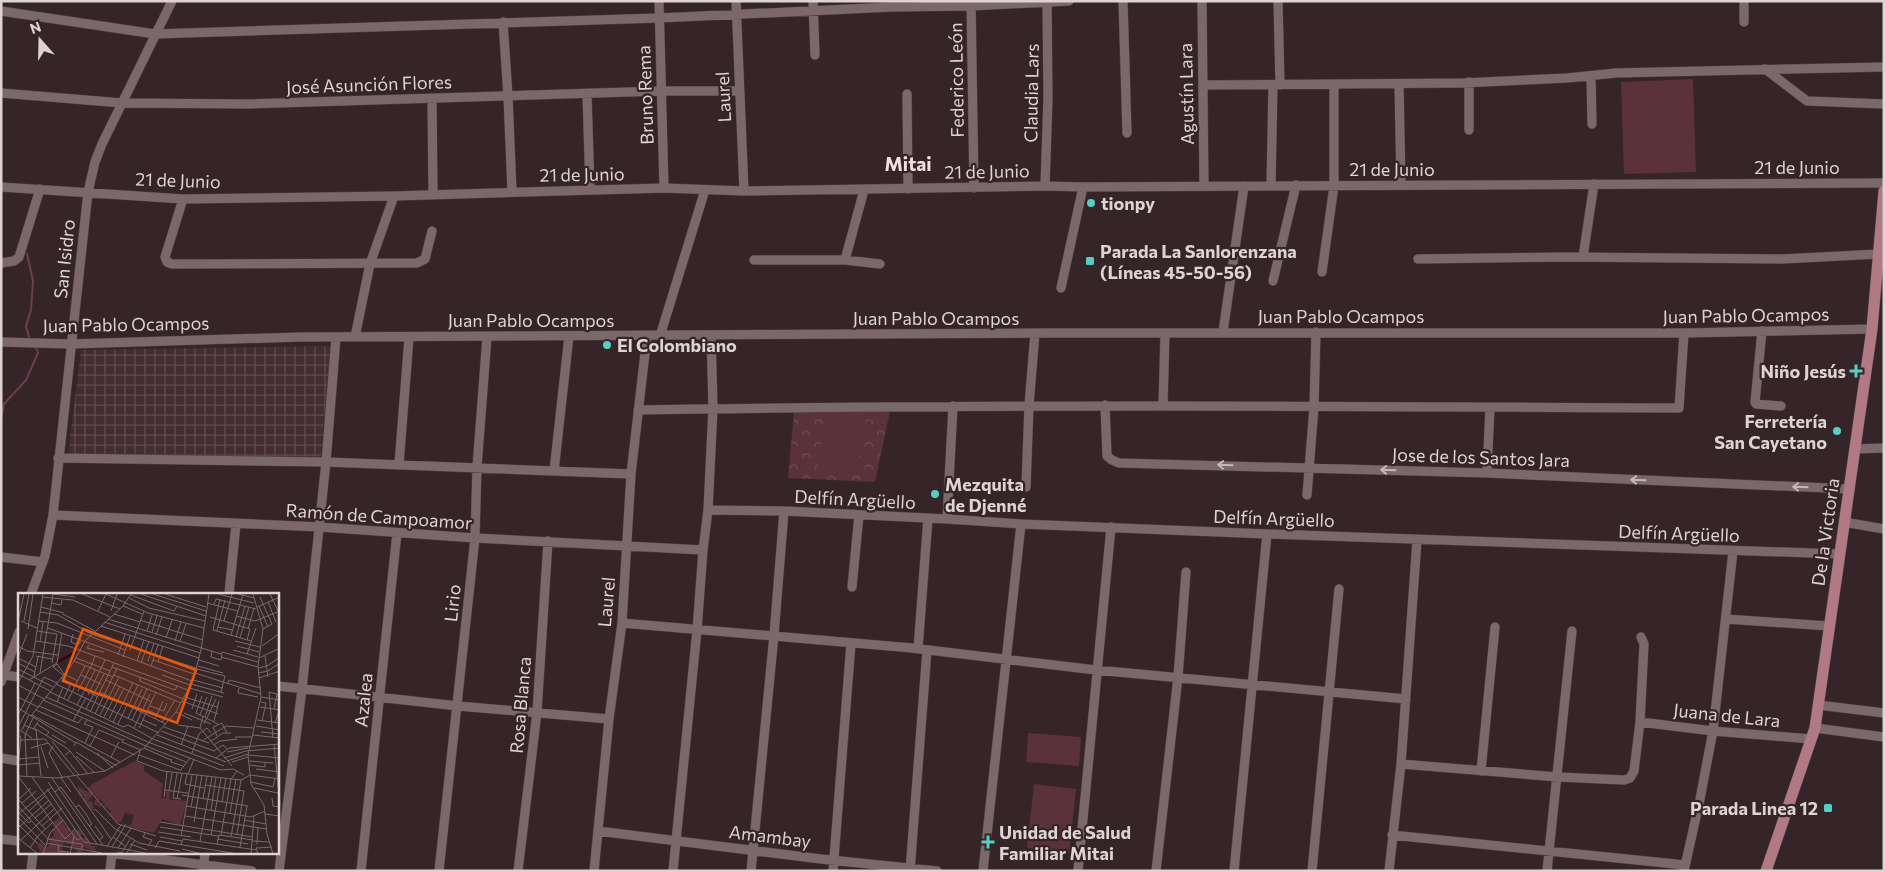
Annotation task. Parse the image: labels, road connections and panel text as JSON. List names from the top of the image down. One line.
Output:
{"streets":{"main road":["De la Victoria"],"street":["Federico León","José Asunción Flores","Claudia Lars","Agustín Lara","Bruno Rema","Laurel","21 de Junio","San Isidro","Juan Pablo Ocampos","Jose de los Santos Jara","Delfín Argüello","Ramón de Campoamor","Lirio","Azalea","Rosa Blanca","Juana de Lara","Amambay"]},"crossings":[["Federico León","21 de Junio"],["José Asunción Flores","Bruno Rema"],["José Asunción Flores","Laurel"],["José Asunción Flores","San Isidro"],["Claudia Lars","21 de Junio"],["Agustín Lara","21 de Junio"],["Bruno Rema","21 de Junio"],["Laurel","21 de Junio"],["Laurel","Juan Pablo Ocampos"],["Laurel","Ramón de Campoamor"],["Laurel","Amambay"],["21 de Junio","San Isidro"],["San Isidro","Juan Pablo Ocampos"],["San Isidro","Ramón de Campoamor"],["Juan Pablo Ocampos","De la Victoria"],["Juan Pablo Ocampos","Lirio"],["Jose de los Santos Jara","De la Victoria"],["Delfín Argüello","De la Victoria"],["Ramón de Campoamor","Lirio"],["Ramón de Campoamor","Azalea"],["Ramón de Campoamor","Rosa Blanca"],["De la Victoria","Juana de Lara"]],"districts":["Mitai"],"places":{"other":["tionpy","El Colombiano","Ferretería San Cayetano","Mezquita de Djenné"],"transit":["Parada La Sanlorenzana (Líneas 45-50-56)","Parada Linea 12"],"health":["Niño Jesús","Unidad de Salud Familiar Mitai"]},"north":"top"}
